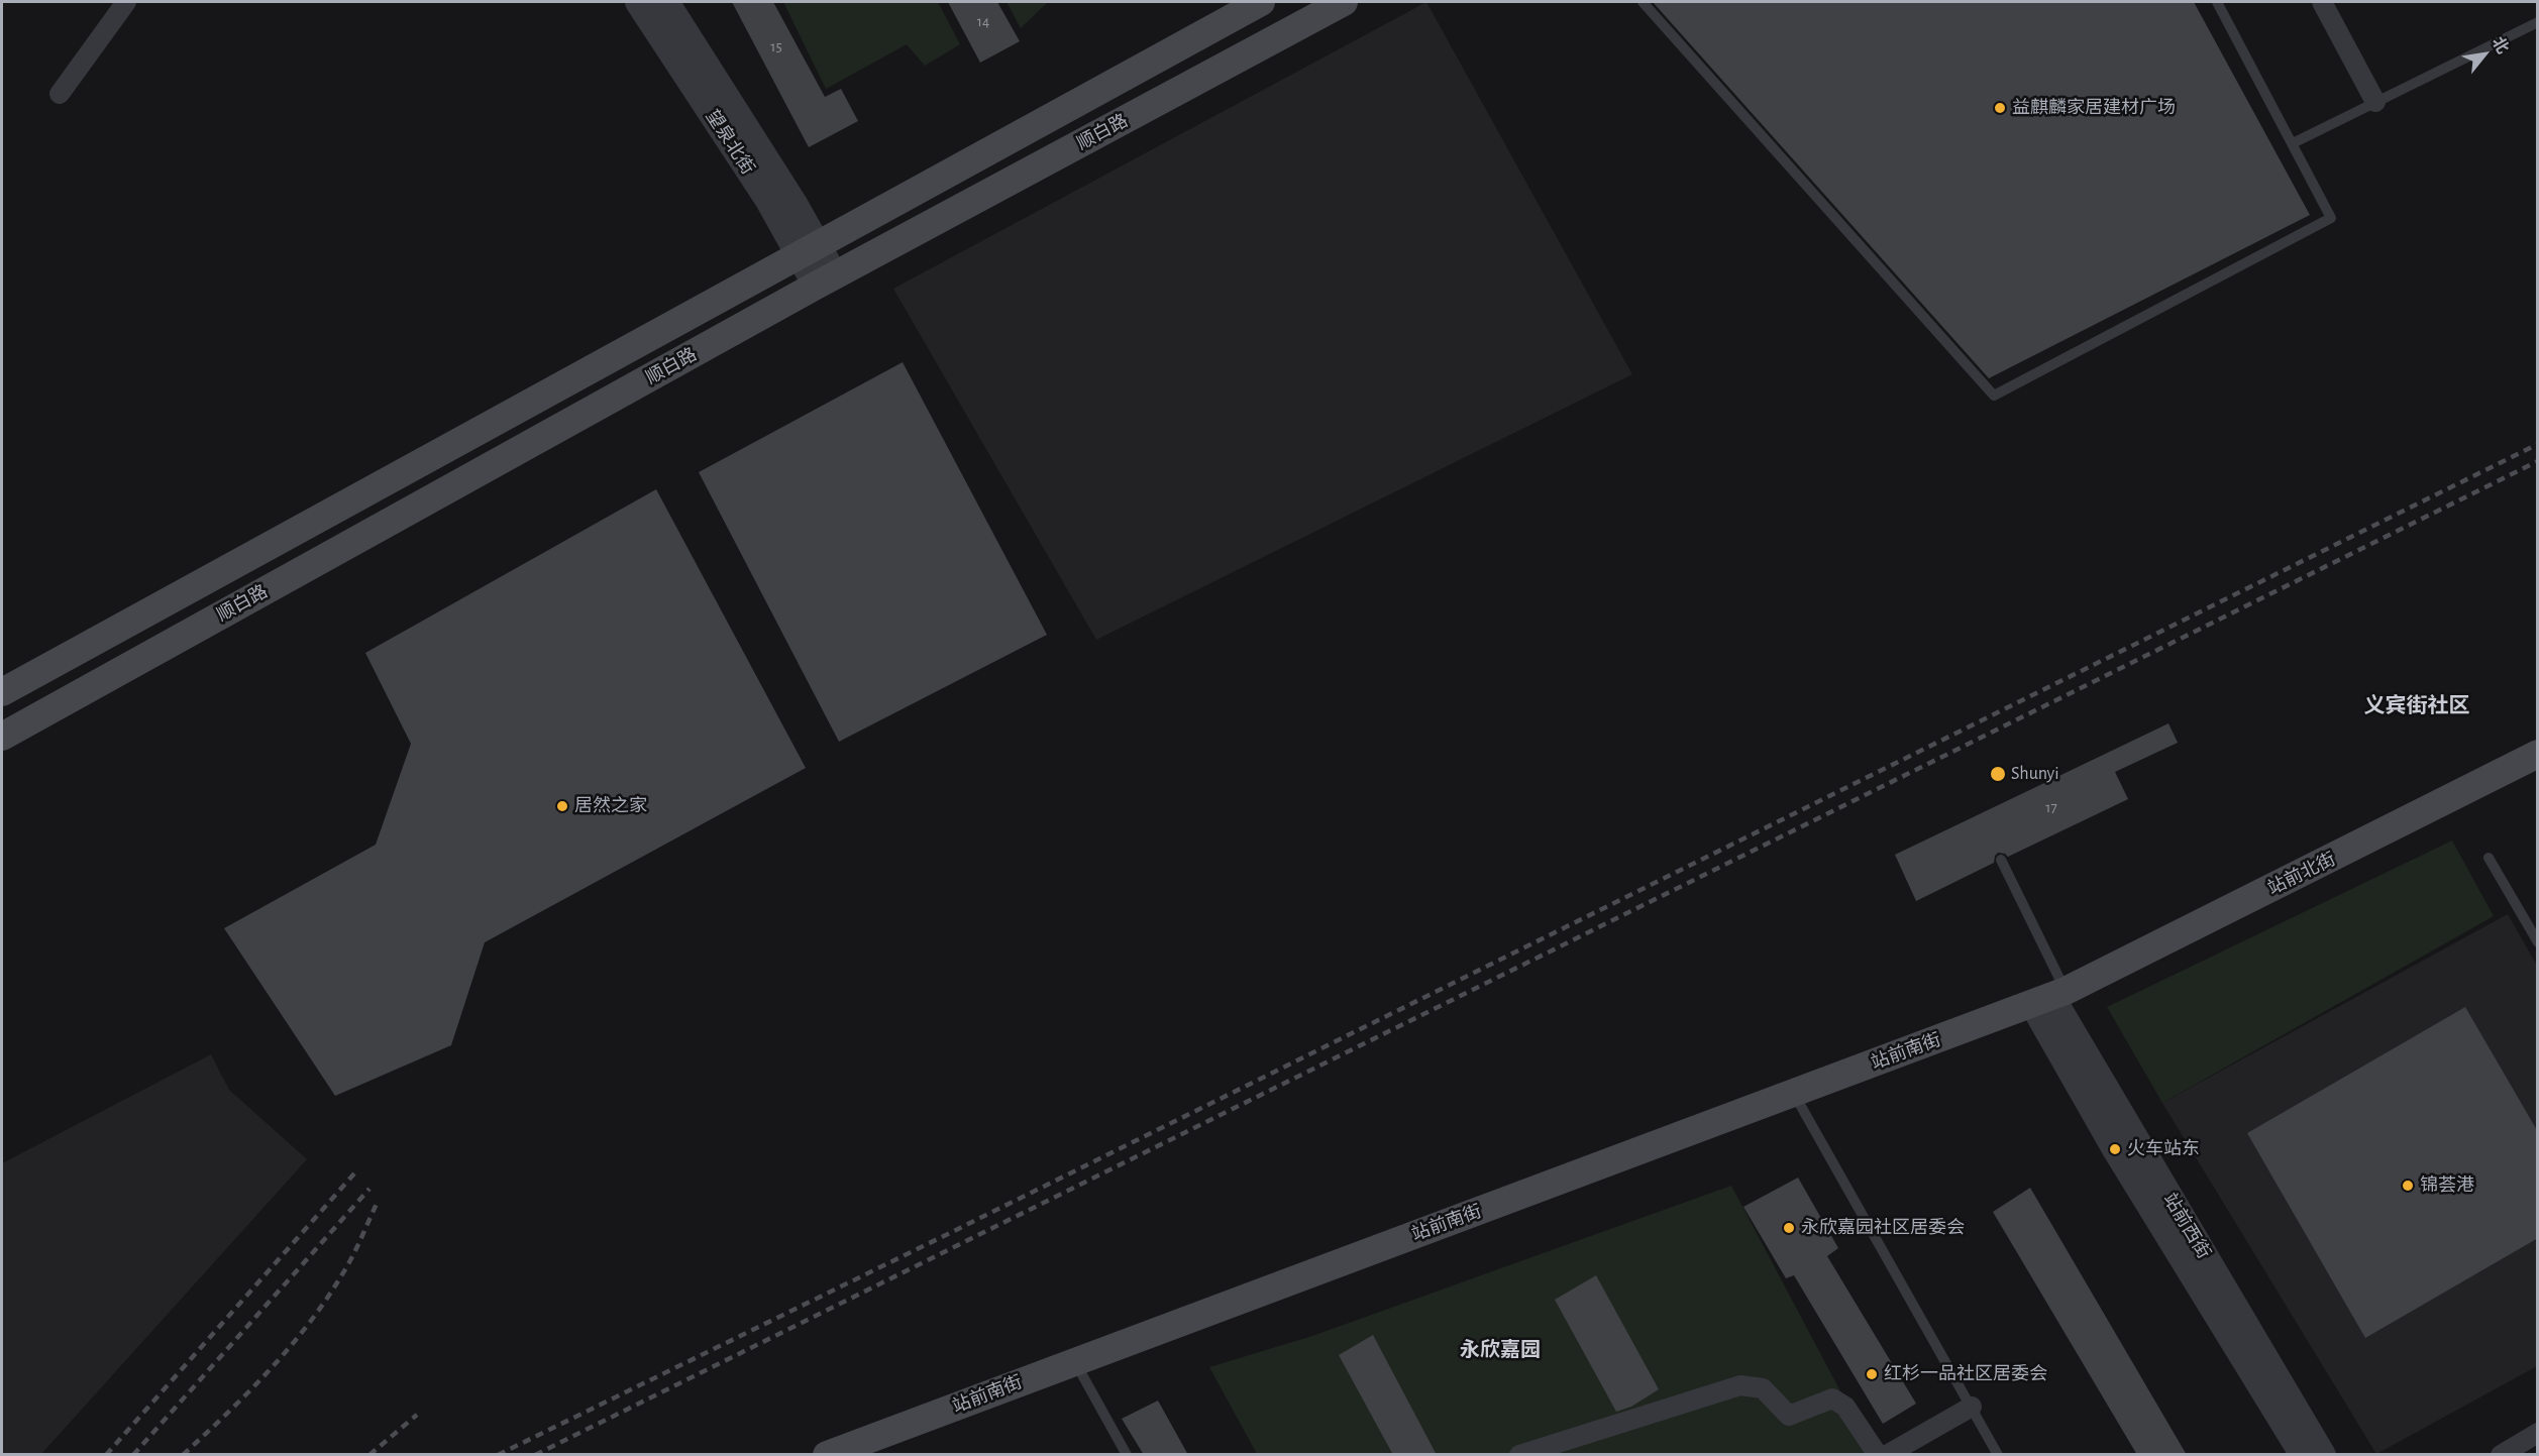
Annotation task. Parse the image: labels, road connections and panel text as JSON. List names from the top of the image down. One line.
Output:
{"streets":{"main road":["顺白路","站前北街","站前南街"],"street":["望泉北街","站前西街"]},"crossings":[["顺白路","望泉北街"],["站前北街","站前南街"],["站前北街","站前西街"],["站前南街","站前西街"]],"districts":["义宾街社区","永欣嘉园"],"places":["益麒麟家居建材广场","Shunyi","居然之家","火车站东","锦荟港","永欣嘉园社区居委会","红杉一品社区居委会"],"house_numbers":["14","15","17"],"north":"top right"}
